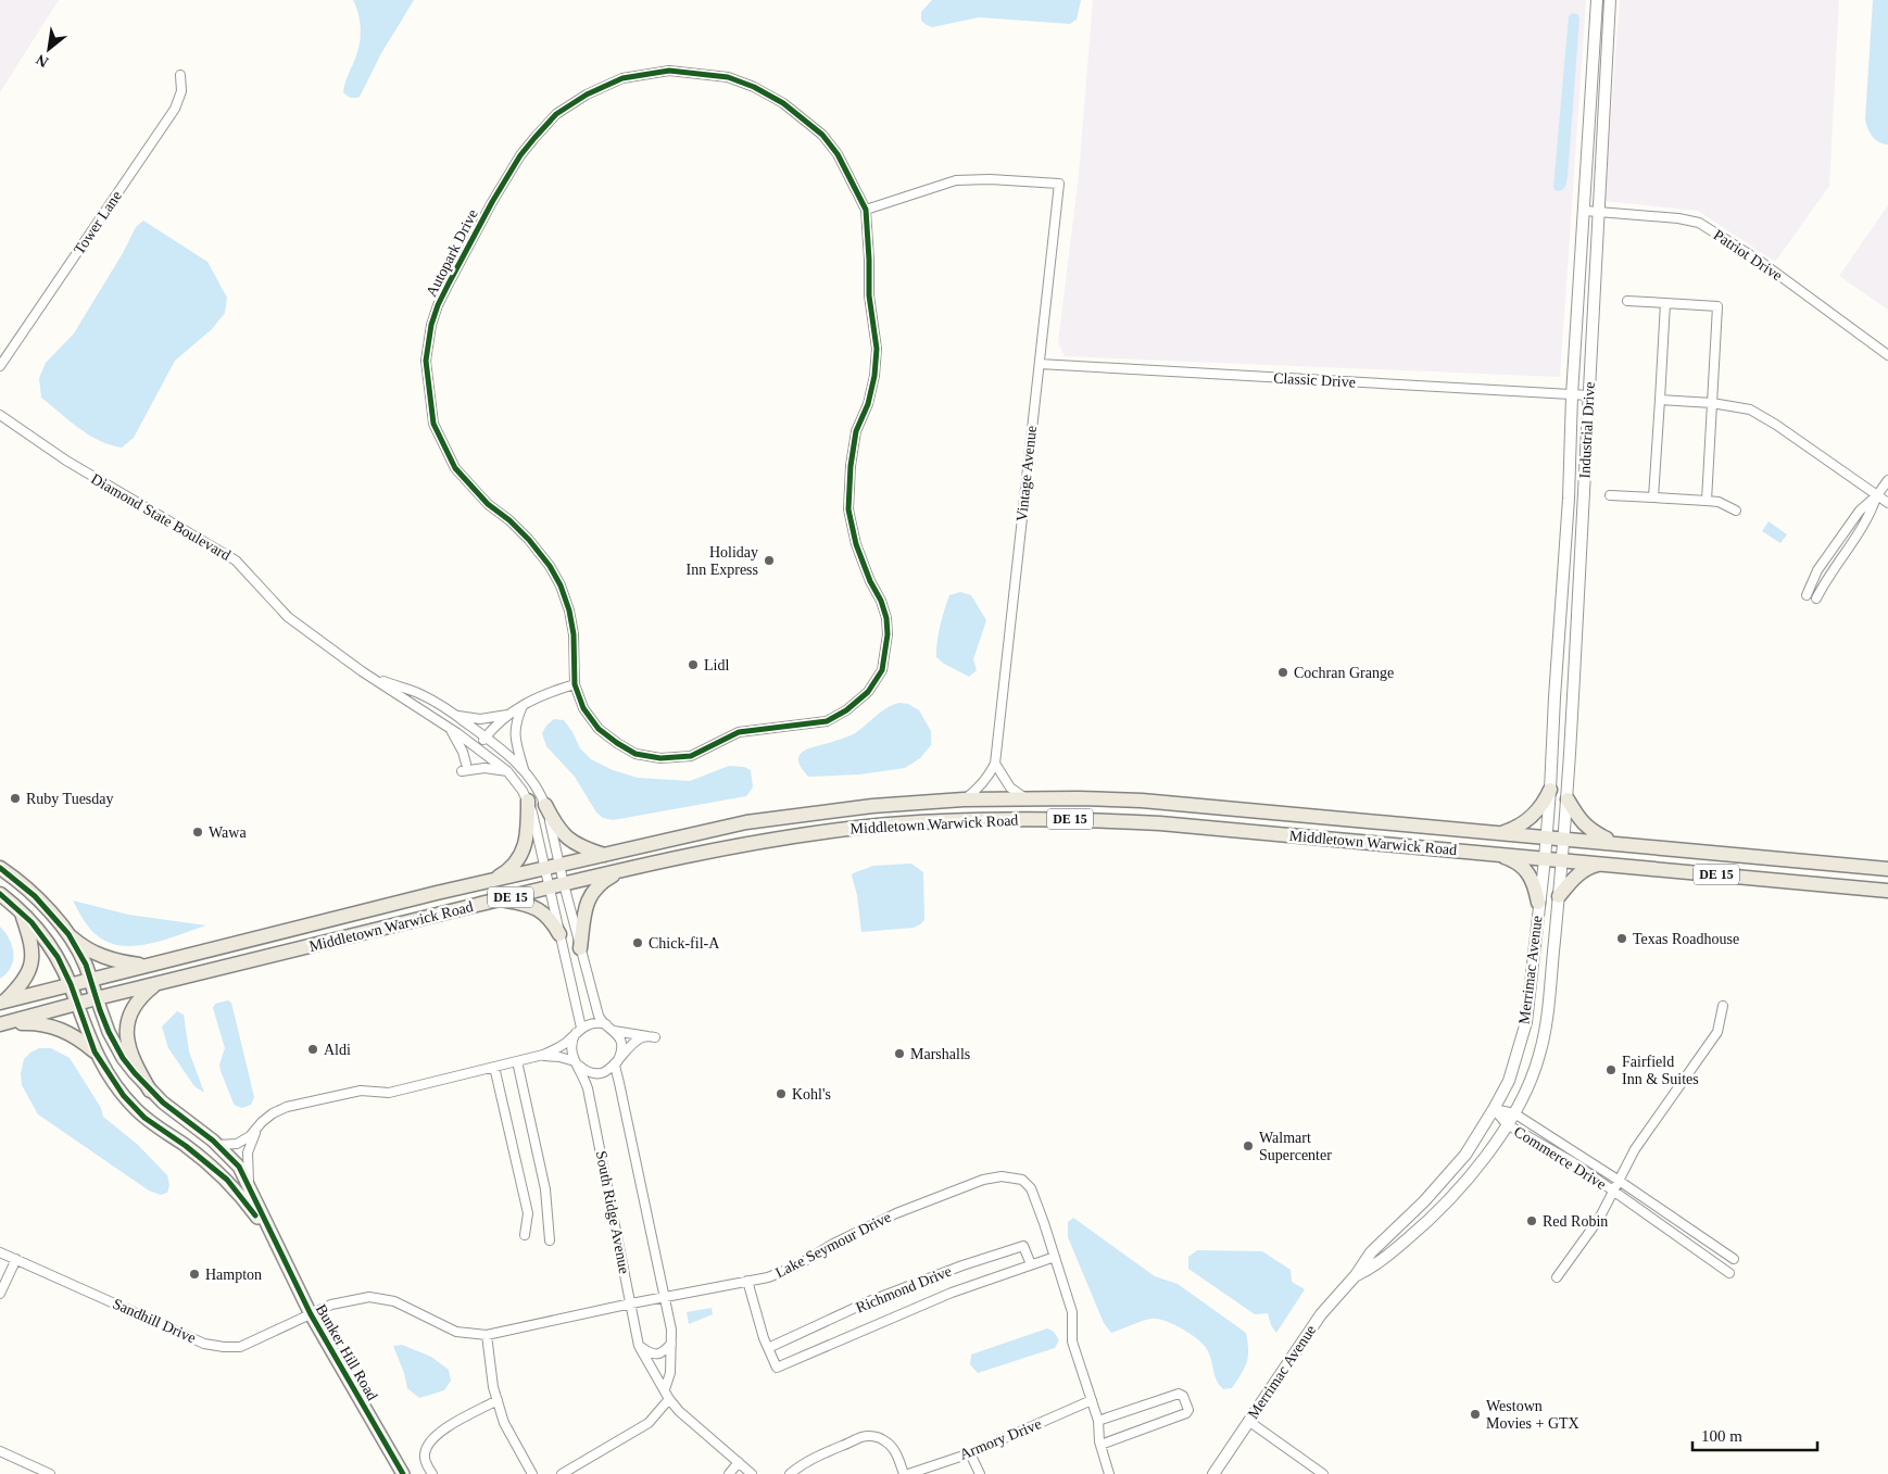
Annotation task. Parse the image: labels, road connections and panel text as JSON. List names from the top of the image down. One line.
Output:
{"streets":{"main road":["DE 15","Middletown Warwick Road","Bunker Hill Road"],"street":["Tower Lane","Autopark Drive","Patriot Drive","Classic Drive","Industrial Drive","Vintage Avenue","Diamond State Boulevard","Merrimac Avenue","Commerce Drive","South Ridge Avenue","Lake Seymour Drive","Richmond Drive","Sandhill Drive","Armory Drive"]},"crossings":[["Autopark Drive","Vintage Avenue"],["Patriot Drive","Industrial Drive"],["Classic Drive","Industrial Drive"],["Classic Drive","Vintage Avenue"],["Industrial Drive","Middletown Warwick Road"],["Industrial Drive","Merrimac Avenue"],["Vintage Avenue","Middletown Warwick Road"],["Diamond State Boulevard","Middletown Warwick Road"],["Diamond State Boulevard","South Ridge Avenue"],["Middletown Warwick Road","Merrimac Avenue"],["Middletown Warwick Road","South Ridge Avenue"],["Middletown Warwick Road","Bunker Hill Road"],["Merrimac Avenue","Commerce Drive"],["South Ridge Avenue","Lake Seymour Drive"],["Lake Seymour Drive","Richmond Drive"],["Lake Seymour Drive","Sandhill Drive"],["Lake Seymour Drive","Bunker Hill Road"],["Lake Seymour Drive","Armory Drive"],["Sandhill Drive","Bunker Hill Road"]],"places":["Holiday Inn Express","Lidl","Cochran Grange","Ruby Tuesday","Wawa","Texas Roadhouse","Chick-fil-A","Aldi","Marshalls","Fairfield Inn & Suites","Kohl's","Walmart Supercenter","Red Robin","Hampton","Westown Movies + GTX"],"scale_bar":"100 m","north":"bottom left"}
